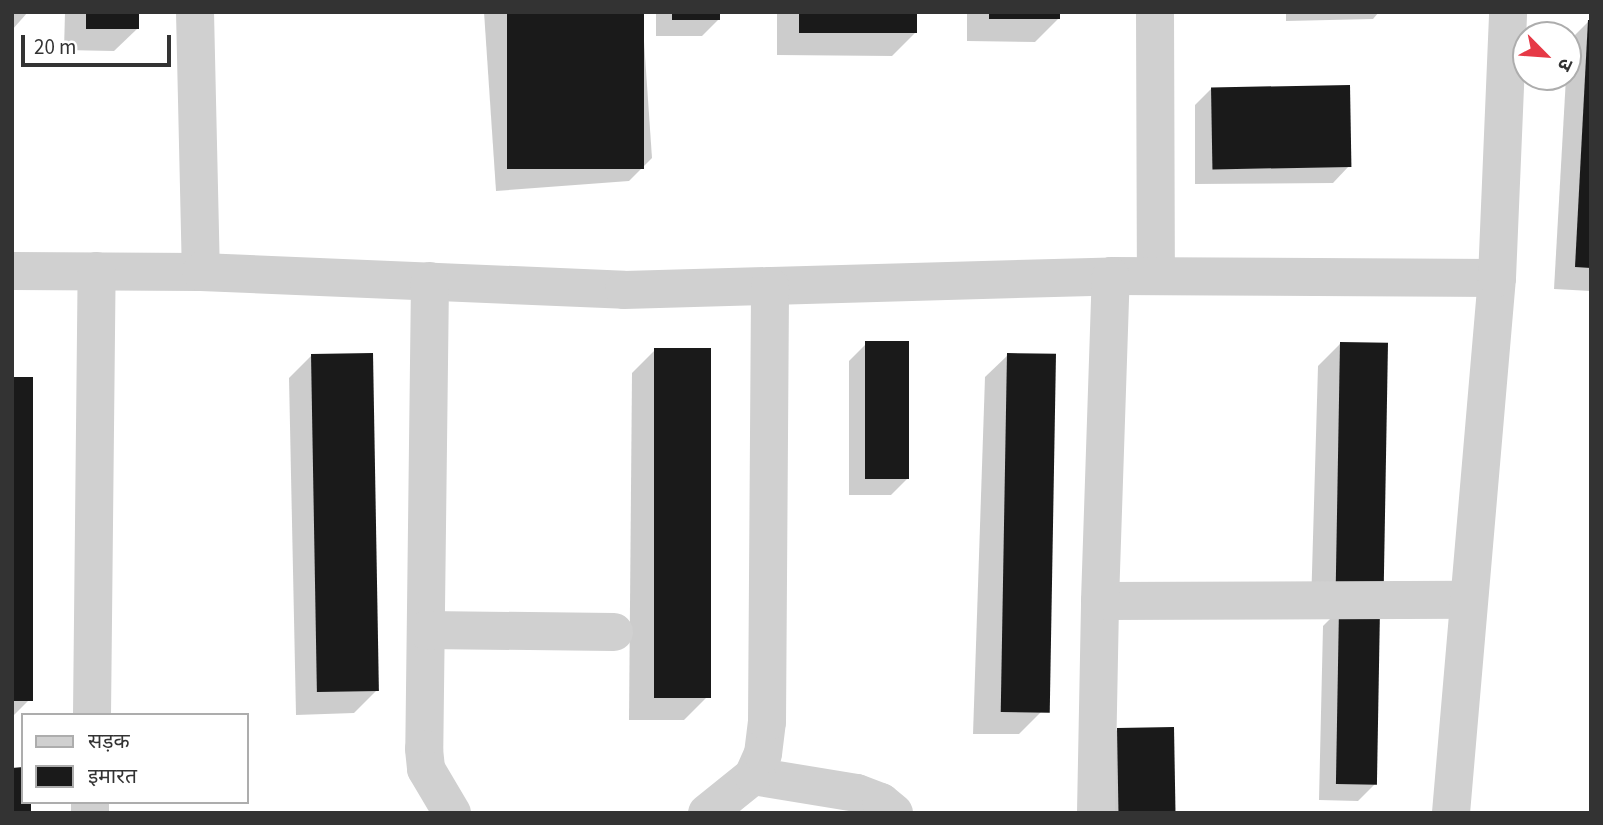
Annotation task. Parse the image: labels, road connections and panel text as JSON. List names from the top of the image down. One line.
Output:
{"legend":["सड़क","इमारत"],"scale_bar":"20 m","north":"bottom right"}
